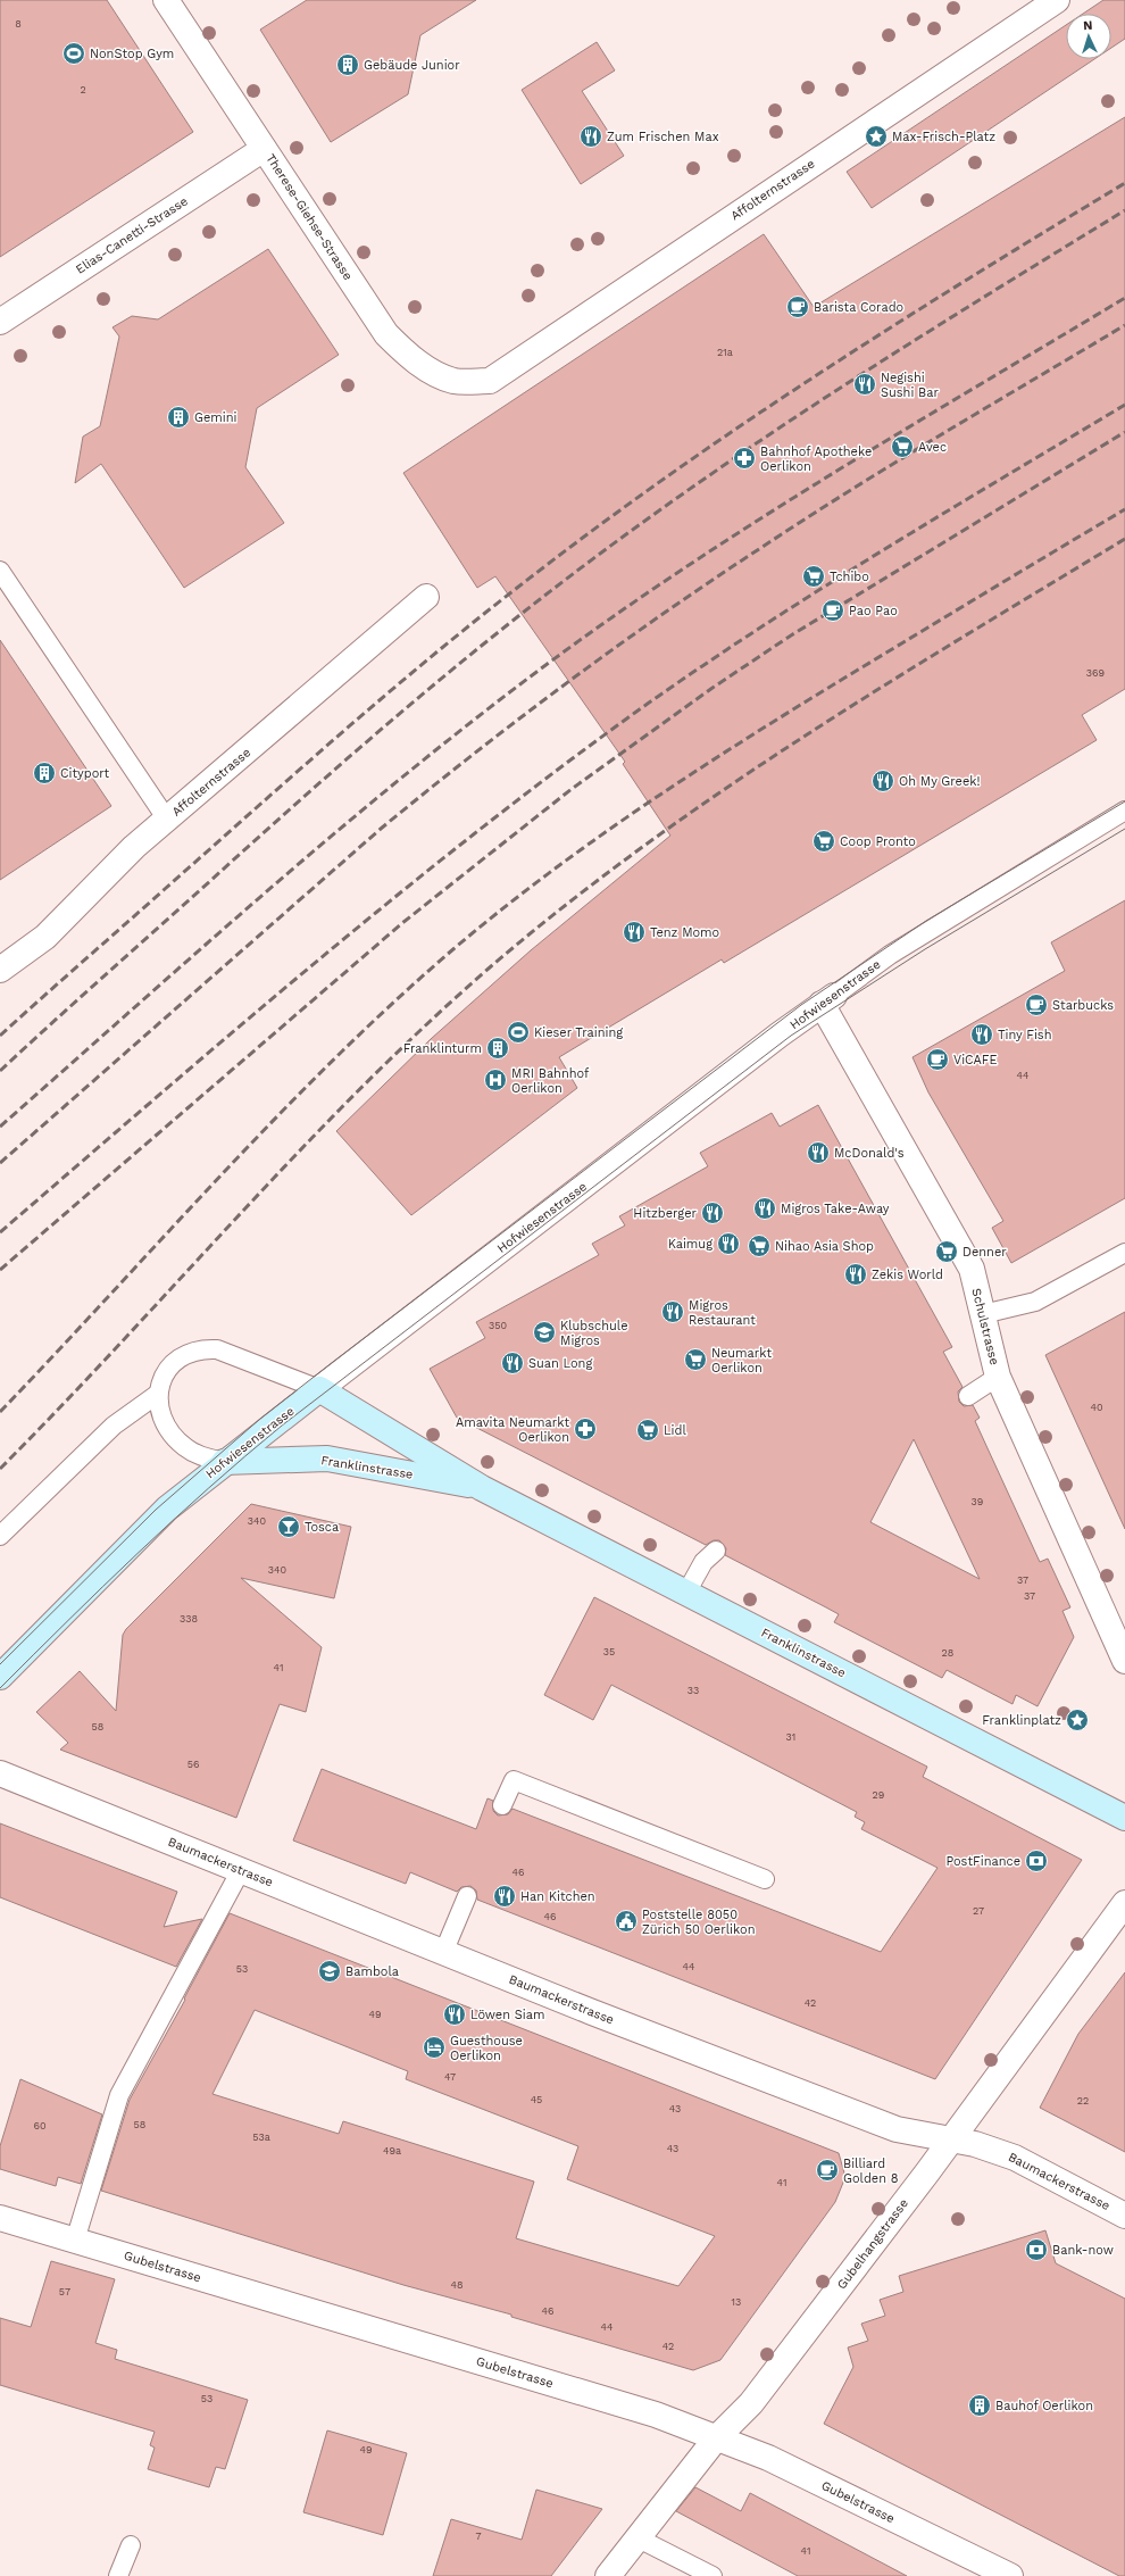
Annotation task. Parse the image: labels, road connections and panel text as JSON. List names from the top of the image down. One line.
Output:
{"streets":{"street":["Affolternstrasse","Therese-Giehse-Strasse","Elias-Canetti-Strasse","Hofwiesenstrasse","Schulstrasse","Franklinstrasse","Baumackerstrasse","Gubelhangstrasse","Gubelstrasse"]},"crossings":[["Affolternstrasse","Therese-Giehse-Strasse"],["Therese-Giehse-Strasse","Elias-Canetti-Strasse"],["Hofwiesenstrasse","Schulstrasse"],["Hofwiesenstrasse","Franklinstrasse"],["Baumackerstrasse","Gubelhangstrasse"],["Gubelhangstrasse","Gubelstrasse"]],"places":{"sports":["NonStop Gym","Kieser Training"],"building":["Gebäude Junior","Gemini","Cityport","Franklinturm","Bauhof Oerlikon"],"restaurant":["Zum Frischen Max","Negishi Sushi Bar","Oh My Greek!","Tenz Momo","Tiny Fish","McDonald's","Migros Take-Away","Hitzberger","Kaimug","Zekis World","Migros Restaurant","Suan Long","Han Kitchen","Löwen Siam"],"place":["Max-Frisch-Platz","Franklinplatz"],"cafe":["Barista Corado","Pao Pao","Starbucks","ViCAFE","Billiard Golden 8"],"supermarket":["Avec","Tchibo","Coop Pronto","Nihao Asia Shop","Denner","Neumarkt Oerlikon","Lidl"],"pharmacy":["Bahnhof Apotheke Oerlikon","Amavita Neumarkt Oerlikon"],"hospital":["MRI Bahnhof Oerlikon"],"school or university":["Klubschule Migros","Bambola"],"bar":["Tosca"],"bank":["PostFinance","Bank-now"],"public building":["Poststelle 8050 Zürich 50 Oerlikon"],"hotel":["Guesthouse Oerlikon"]},"house_numbers":["8","2","21a","369","44","350","40","39","340","340","37","37","338","35","28","41","33","58","31","56","29","46","27","46","44","53","42","49","47","45","22","43","58","60","53a","43","49a","41","48","57","13","46","44","42","53","49","7","41"],"north":"top"}
